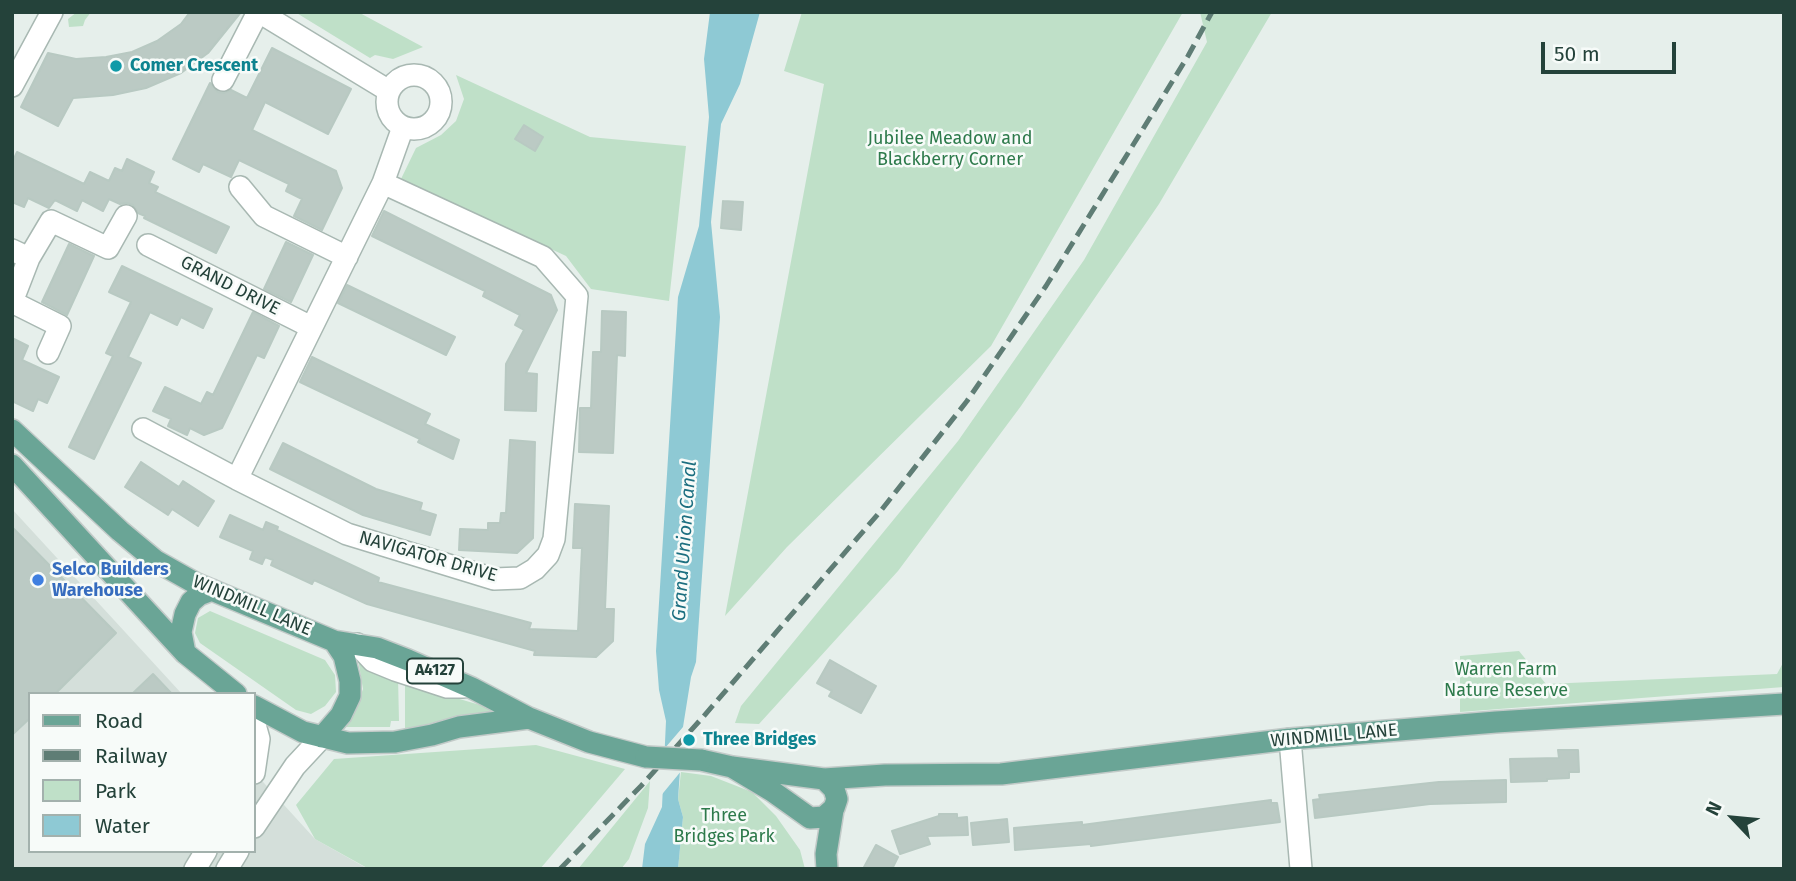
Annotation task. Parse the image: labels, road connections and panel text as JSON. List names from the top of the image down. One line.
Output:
{"streets":{"main road":["WINDMILL LANE","A4127"],"street":["GRAND DRIVE","NAVIGATOR DRIVE"]},"water":["Grand Union Canal"],"parks":["Jubilee Meadow and Blackberry Corner","Warren Farm Nature Reserve","Three Bridges Park"],"places":["Comer Crescent","Selco Builders Warehouse","Three Bridges"],"legend":["Road","Railway","Park","Water"],"scale_bar":"50 m","north":"top left"}
